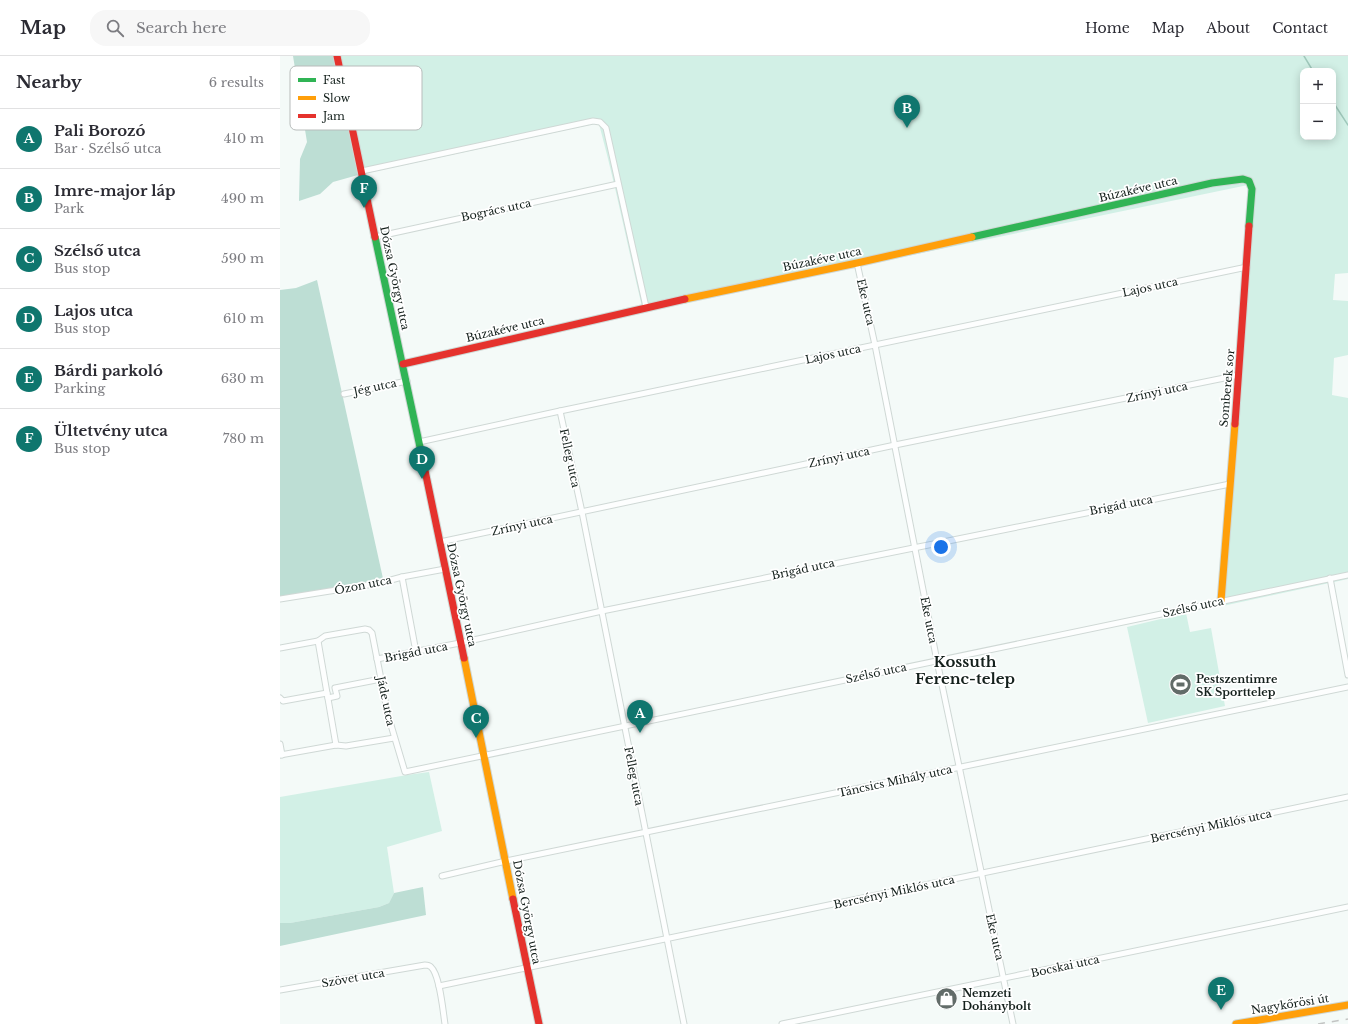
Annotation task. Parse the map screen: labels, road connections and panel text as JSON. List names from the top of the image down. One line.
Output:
{"streets":{"street":["Búzakéve utca","Bogrács utca","Dózsa György utca","Lajos utca","Eke utca","Jég utca","Somberek sor","Zrínyi utca","Felleg utca","Brigád utca","Ózon utca","Szélső utca","Jáde utca","Táncsics Mihály utca","Bercsényi Miklós utca","Bocskai utca","Szövet utca","Nagykőrösi út"]},"crossings":[["Búzakéve utca","Dózsa György utca"],["Búzakéve utca","Eke utca"],["Búzakéve utca","Somberek sor"],["Bogrács utca","Dózsa György utca"],["Dózsa György utca","Lajos utca"],["Dózsa György utca","Jég utca"],["Dózsa György utca","Zrínyi utca"],["Dózsa György utca","Brigád utca"],["Dózsa György utca","Ózon utca"],["Dózsa György utca","Szélső utca"],["Dózsa György utca","Táncsics Mihály utca"],["Dózsa György utca","Bercsényi Miklós utca"],["Lajos utca","Eke utca"],["Lajos utca","Somberek sor"],["Lajos utca","Felleg utca"],["Eke utca","Zrínyi utca"],["Eke utca","Brigád utca"],["Eke utca","Szélső utca"],["Eke utca","Táncsics Mihály utca"],["Eke utca","Bercsényi Miklós utca"],["Eke utca","Bocskai utca"],["Somberek sor","Zrínyi utca"],["Somberek sor","Brigád utca"],["Somberek sor","Szélső utca"],["Zrínyi utca","Felleg utca"],["Felleg utca","Brigád utca"],["Felleg utca","Szélső utca"],["Felleg utca","Táncsics Mihály utca"],["Felleg utca","Bercsényi Miklós utca"],["Brigád utca","Jáde utca"],["Szélső utca","Jáde utca"],["Bercsényi Miklós utca","Szövet utca"]],"districts":["Kossuth Ferenc-telep"],"places":{"sports":["Pestszentimre SK Sporttelep"],"shop":["Nemzeti Dohánybolt"]},"legend":["Fast","Slow","Jam"],"page":{"header":"Map","search":"Search here","nav":["Home","Map","About","Contact"],"heading":["Nearby","6 results"],"map_buttons":["+","−"],"pins":["B","F","D","A","C","E"],"list":[{"mark":"A","name":"Pali Borozó","note":"Bar · Szélső utca","value":"410 m"},{"mark":"B","name":"Imre-major láp","note":"Park","value":"490 m"},{"mark":"C","name":"Szélső utca","note":"Bus stop","value":"590 m"},{"mark":"D","name":"Lajos utca","note":"Bus stop","value":"610 m"},{"mark":"E","name":"Bárdi parkoló","note":"Parking","value":"630 m"},{"mark":"F","name":"Ültetvény utca","note":"Bus stop","value":"780 m"}]}}
